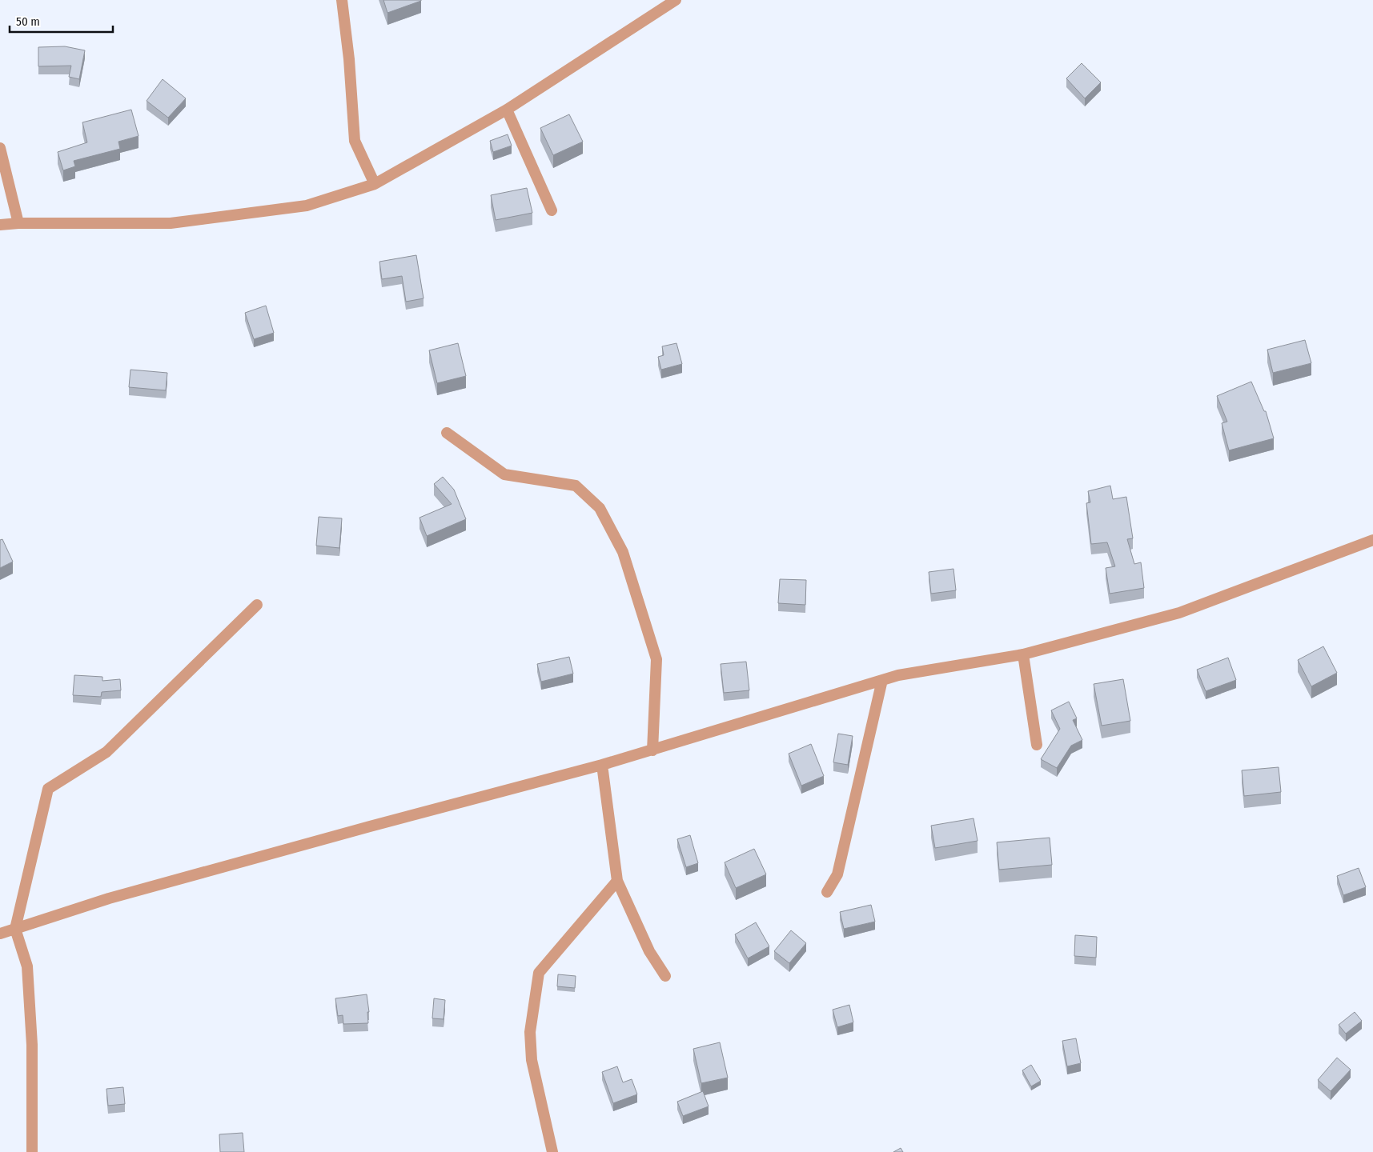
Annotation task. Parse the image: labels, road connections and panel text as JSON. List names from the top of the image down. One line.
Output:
{"scale_bar":"50 m"}
